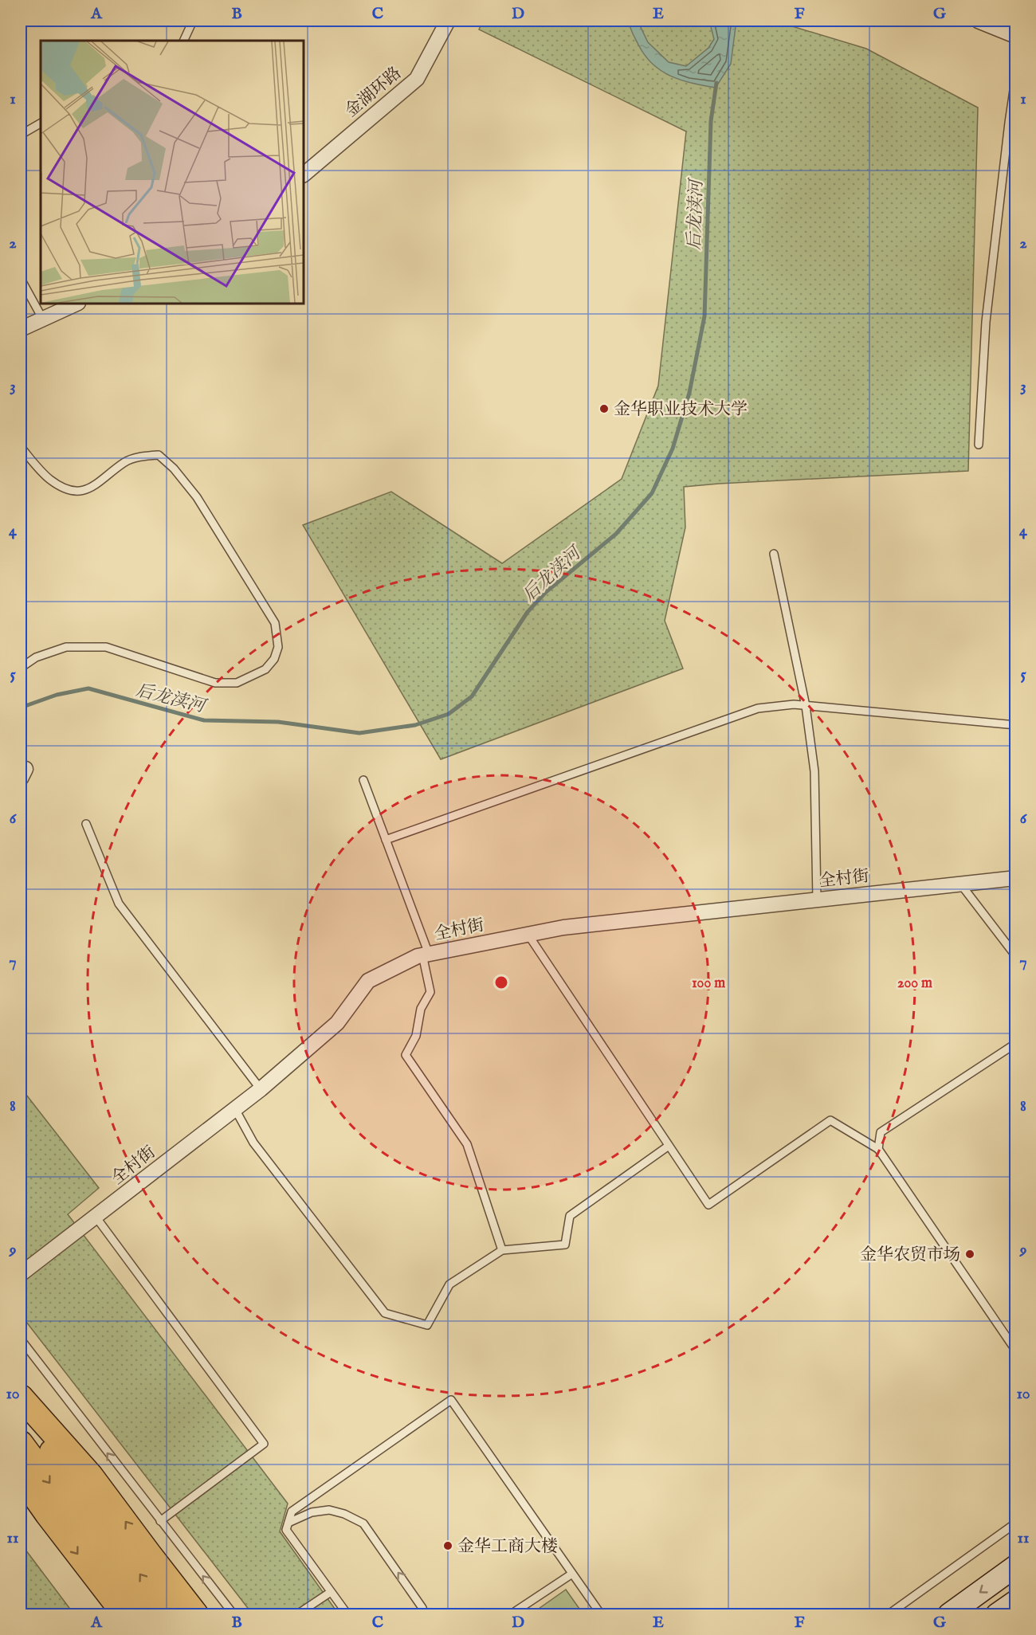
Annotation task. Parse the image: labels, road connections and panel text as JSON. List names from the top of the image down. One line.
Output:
{"streets":{"street":["金湖环路","全村街"]},"water":["后龙渎河"],"places":["金华职业技术大学","金华农贸市场","金华工商大楼"],"grid":{"columns":["A","B","C","D","E","F","G"],"rows":["1","2","3","4","5","6","7","8","9","10","11"]},"rings":["100 m","200 m"]}
